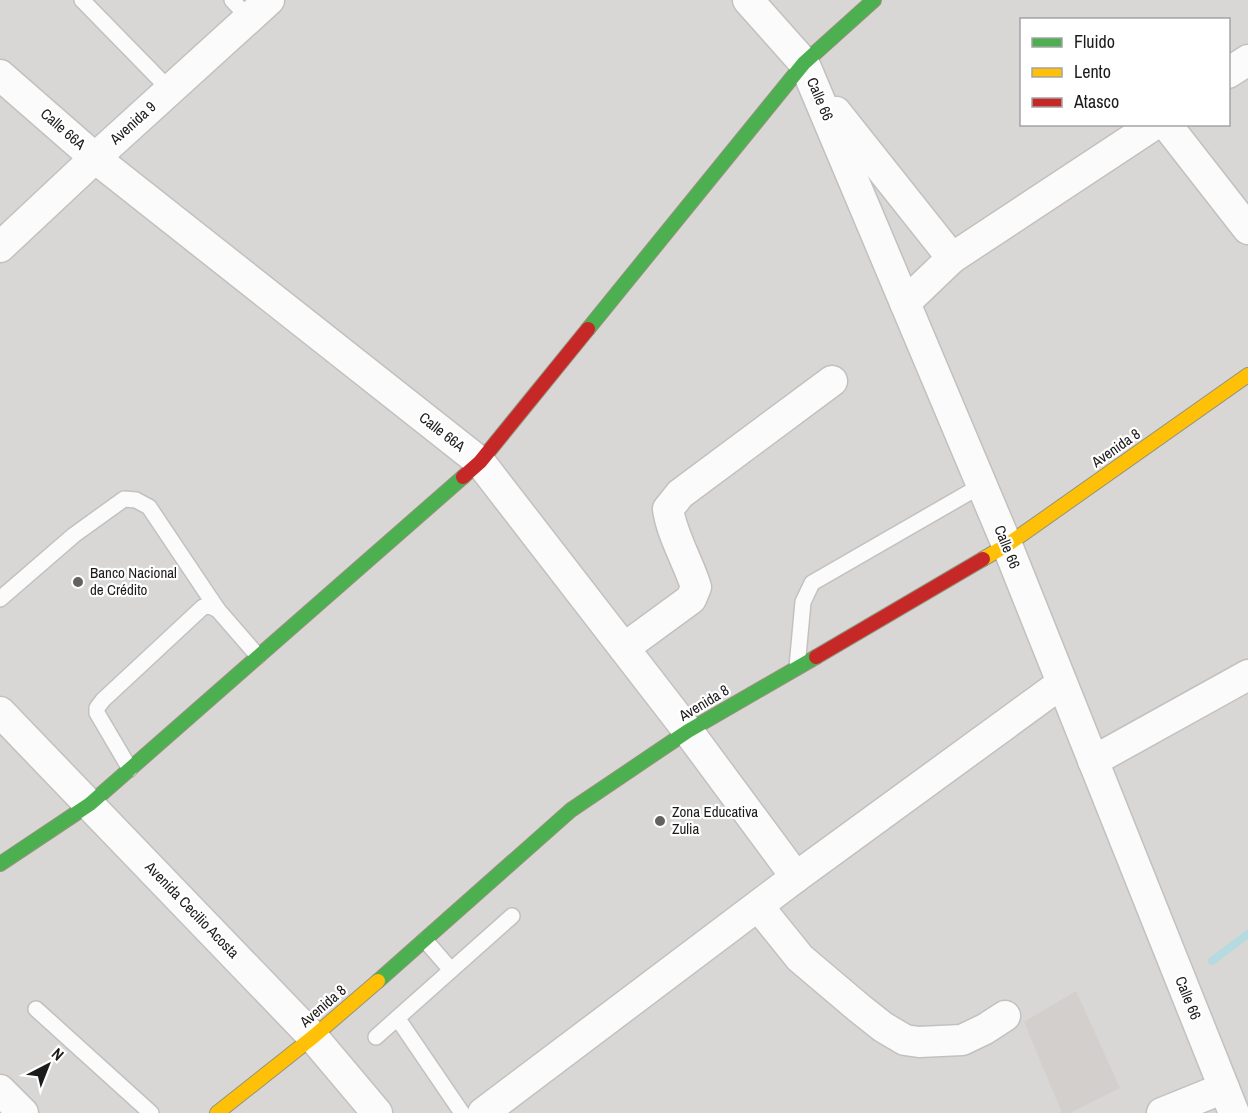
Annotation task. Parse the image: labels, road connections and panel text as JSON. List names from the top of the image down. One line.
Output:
{"streets":{"street":["Calle 66","Avenida 9","Calle 66A","Avenida 8","Avenida Cecilio Acosta"]},"crossings":[["Calle 66","Avenida 8"],["Avenida 9","Calle 66A"],["Calle 66A","Avenida 8"],["Avenida 8","Avenida Cecilio Acosta"]],"places":["Banco Nacional de Crédito","Zona Educativa Zulia"],"legend":["Fluido","Lento","Atasco"],"north":"top right"}
